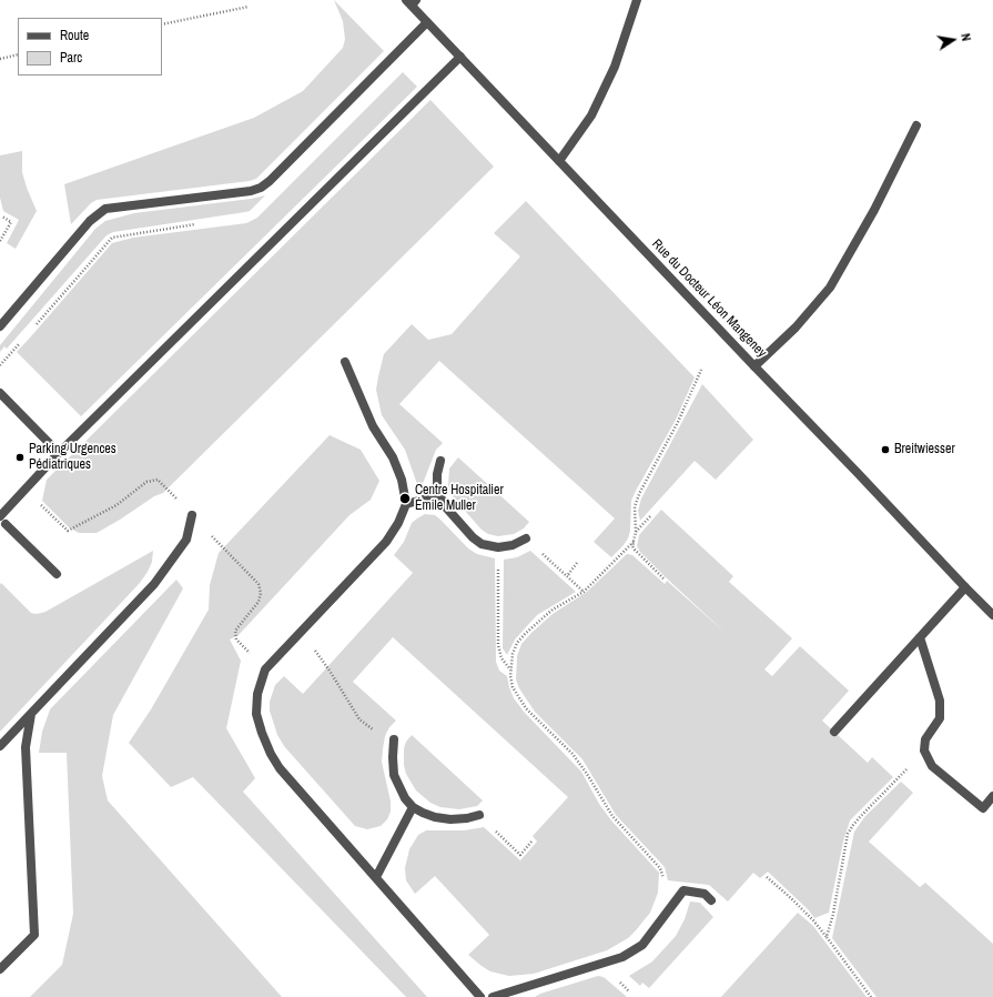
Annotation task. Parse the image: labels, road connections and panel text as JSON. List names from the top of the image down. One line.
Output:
{"streets":{"street":["Rue du Docteur Léon Mangeney"]},"places":["Breitwiesser","Parking Urgences Pédiatriques","Centre Hospitalier Émile Muller"],"legend":["Route","Parc"],"north":"right"}
